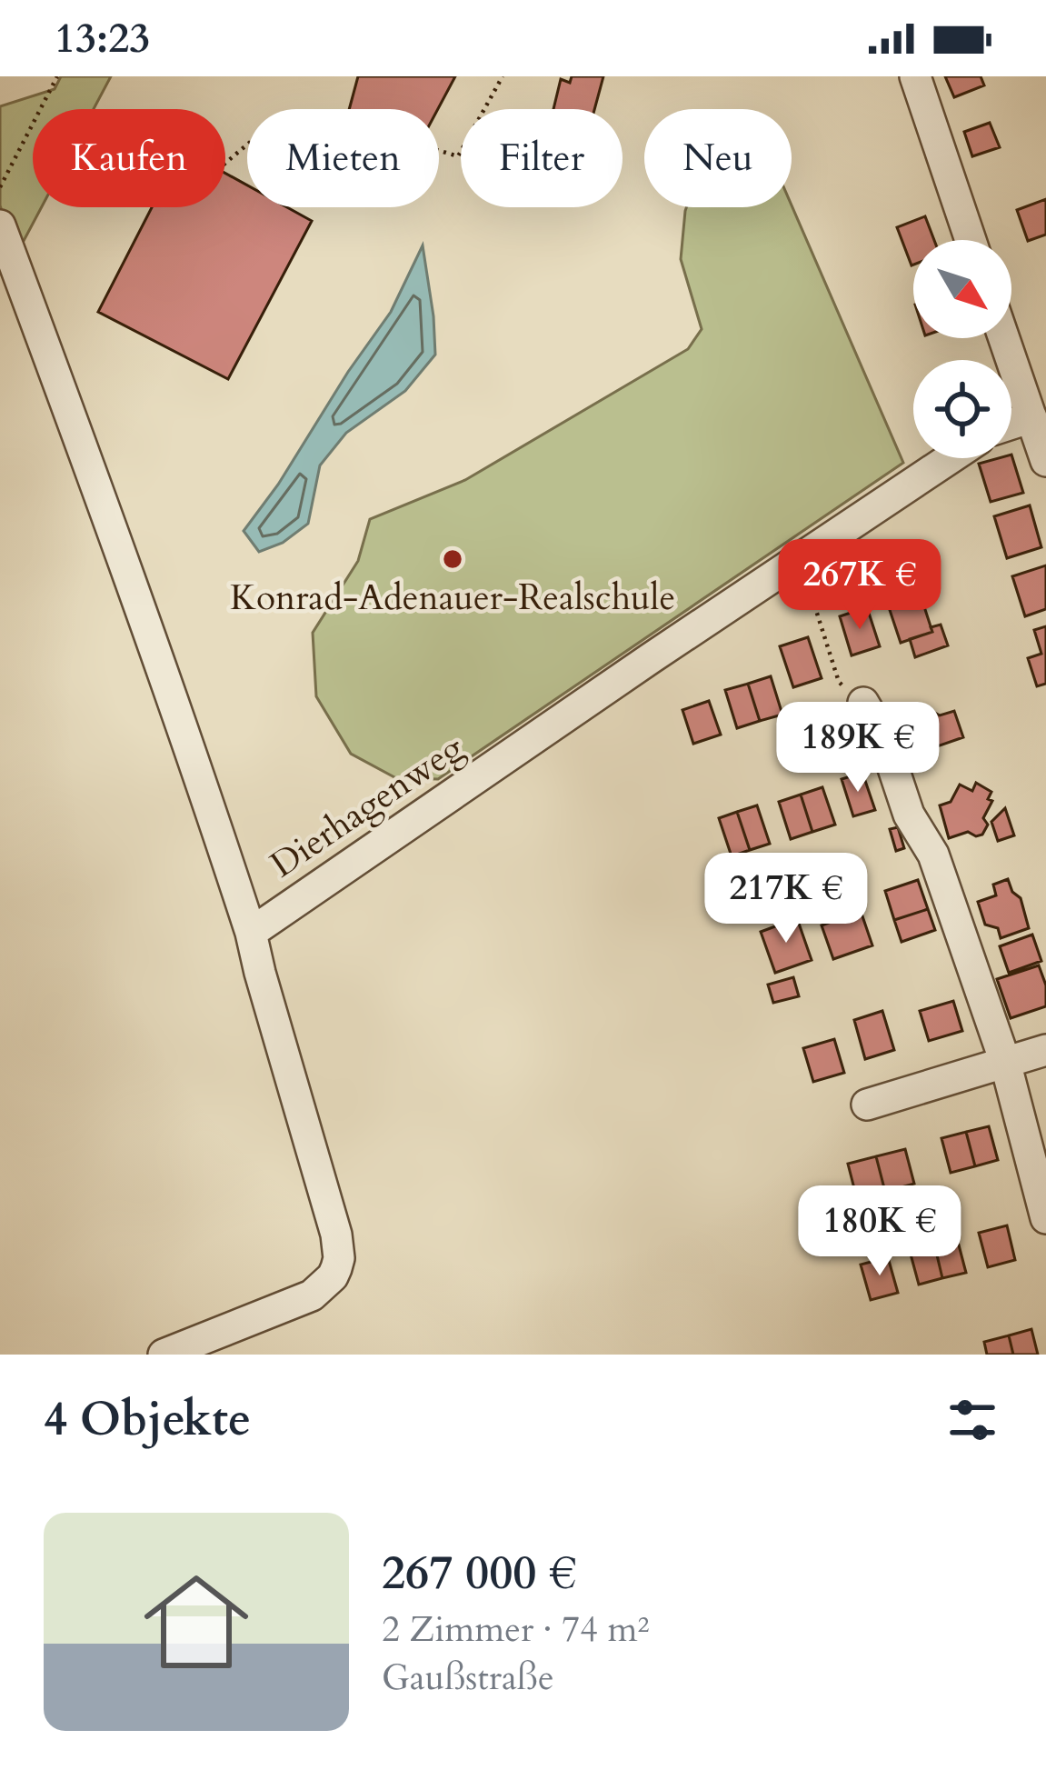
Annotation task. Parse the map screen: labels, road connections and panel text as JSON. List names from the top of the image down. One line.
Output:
{"streets":{"street":["Dierhagenweg"]},"places":["Konrad-Adenauer-Realschule"],"north":"bottom right","page":{"status":"13:23","chip":["Kaufen","Mieten","Filter","Neu"],"price":["267K €","189K €","217K €","180K €"],"heading":"4 Objekte","list":[{"name":"267 000 €","note":"2 Zimmer · 74 m² · Gaußstraße"}]}}
